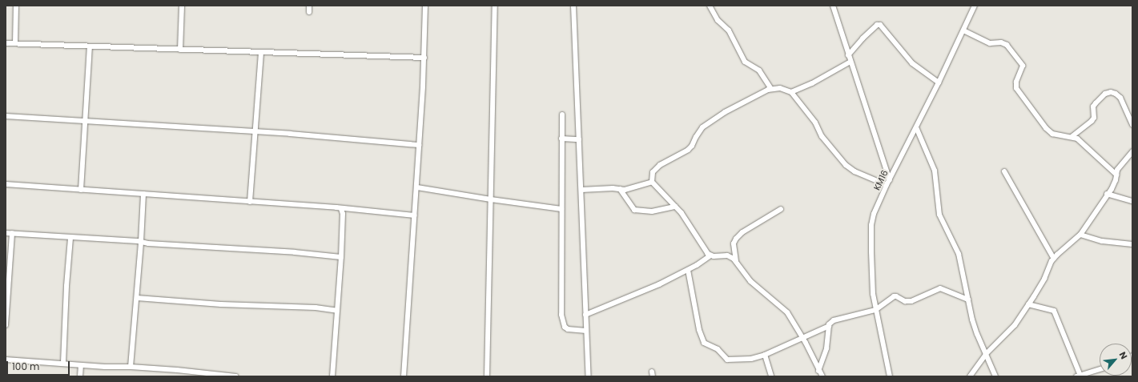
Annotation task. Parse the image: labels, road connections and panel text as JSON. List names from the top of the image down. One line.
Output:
{"streets":{"street":["KM16"]},"scale_bar":"100 m","north":"top right"}
